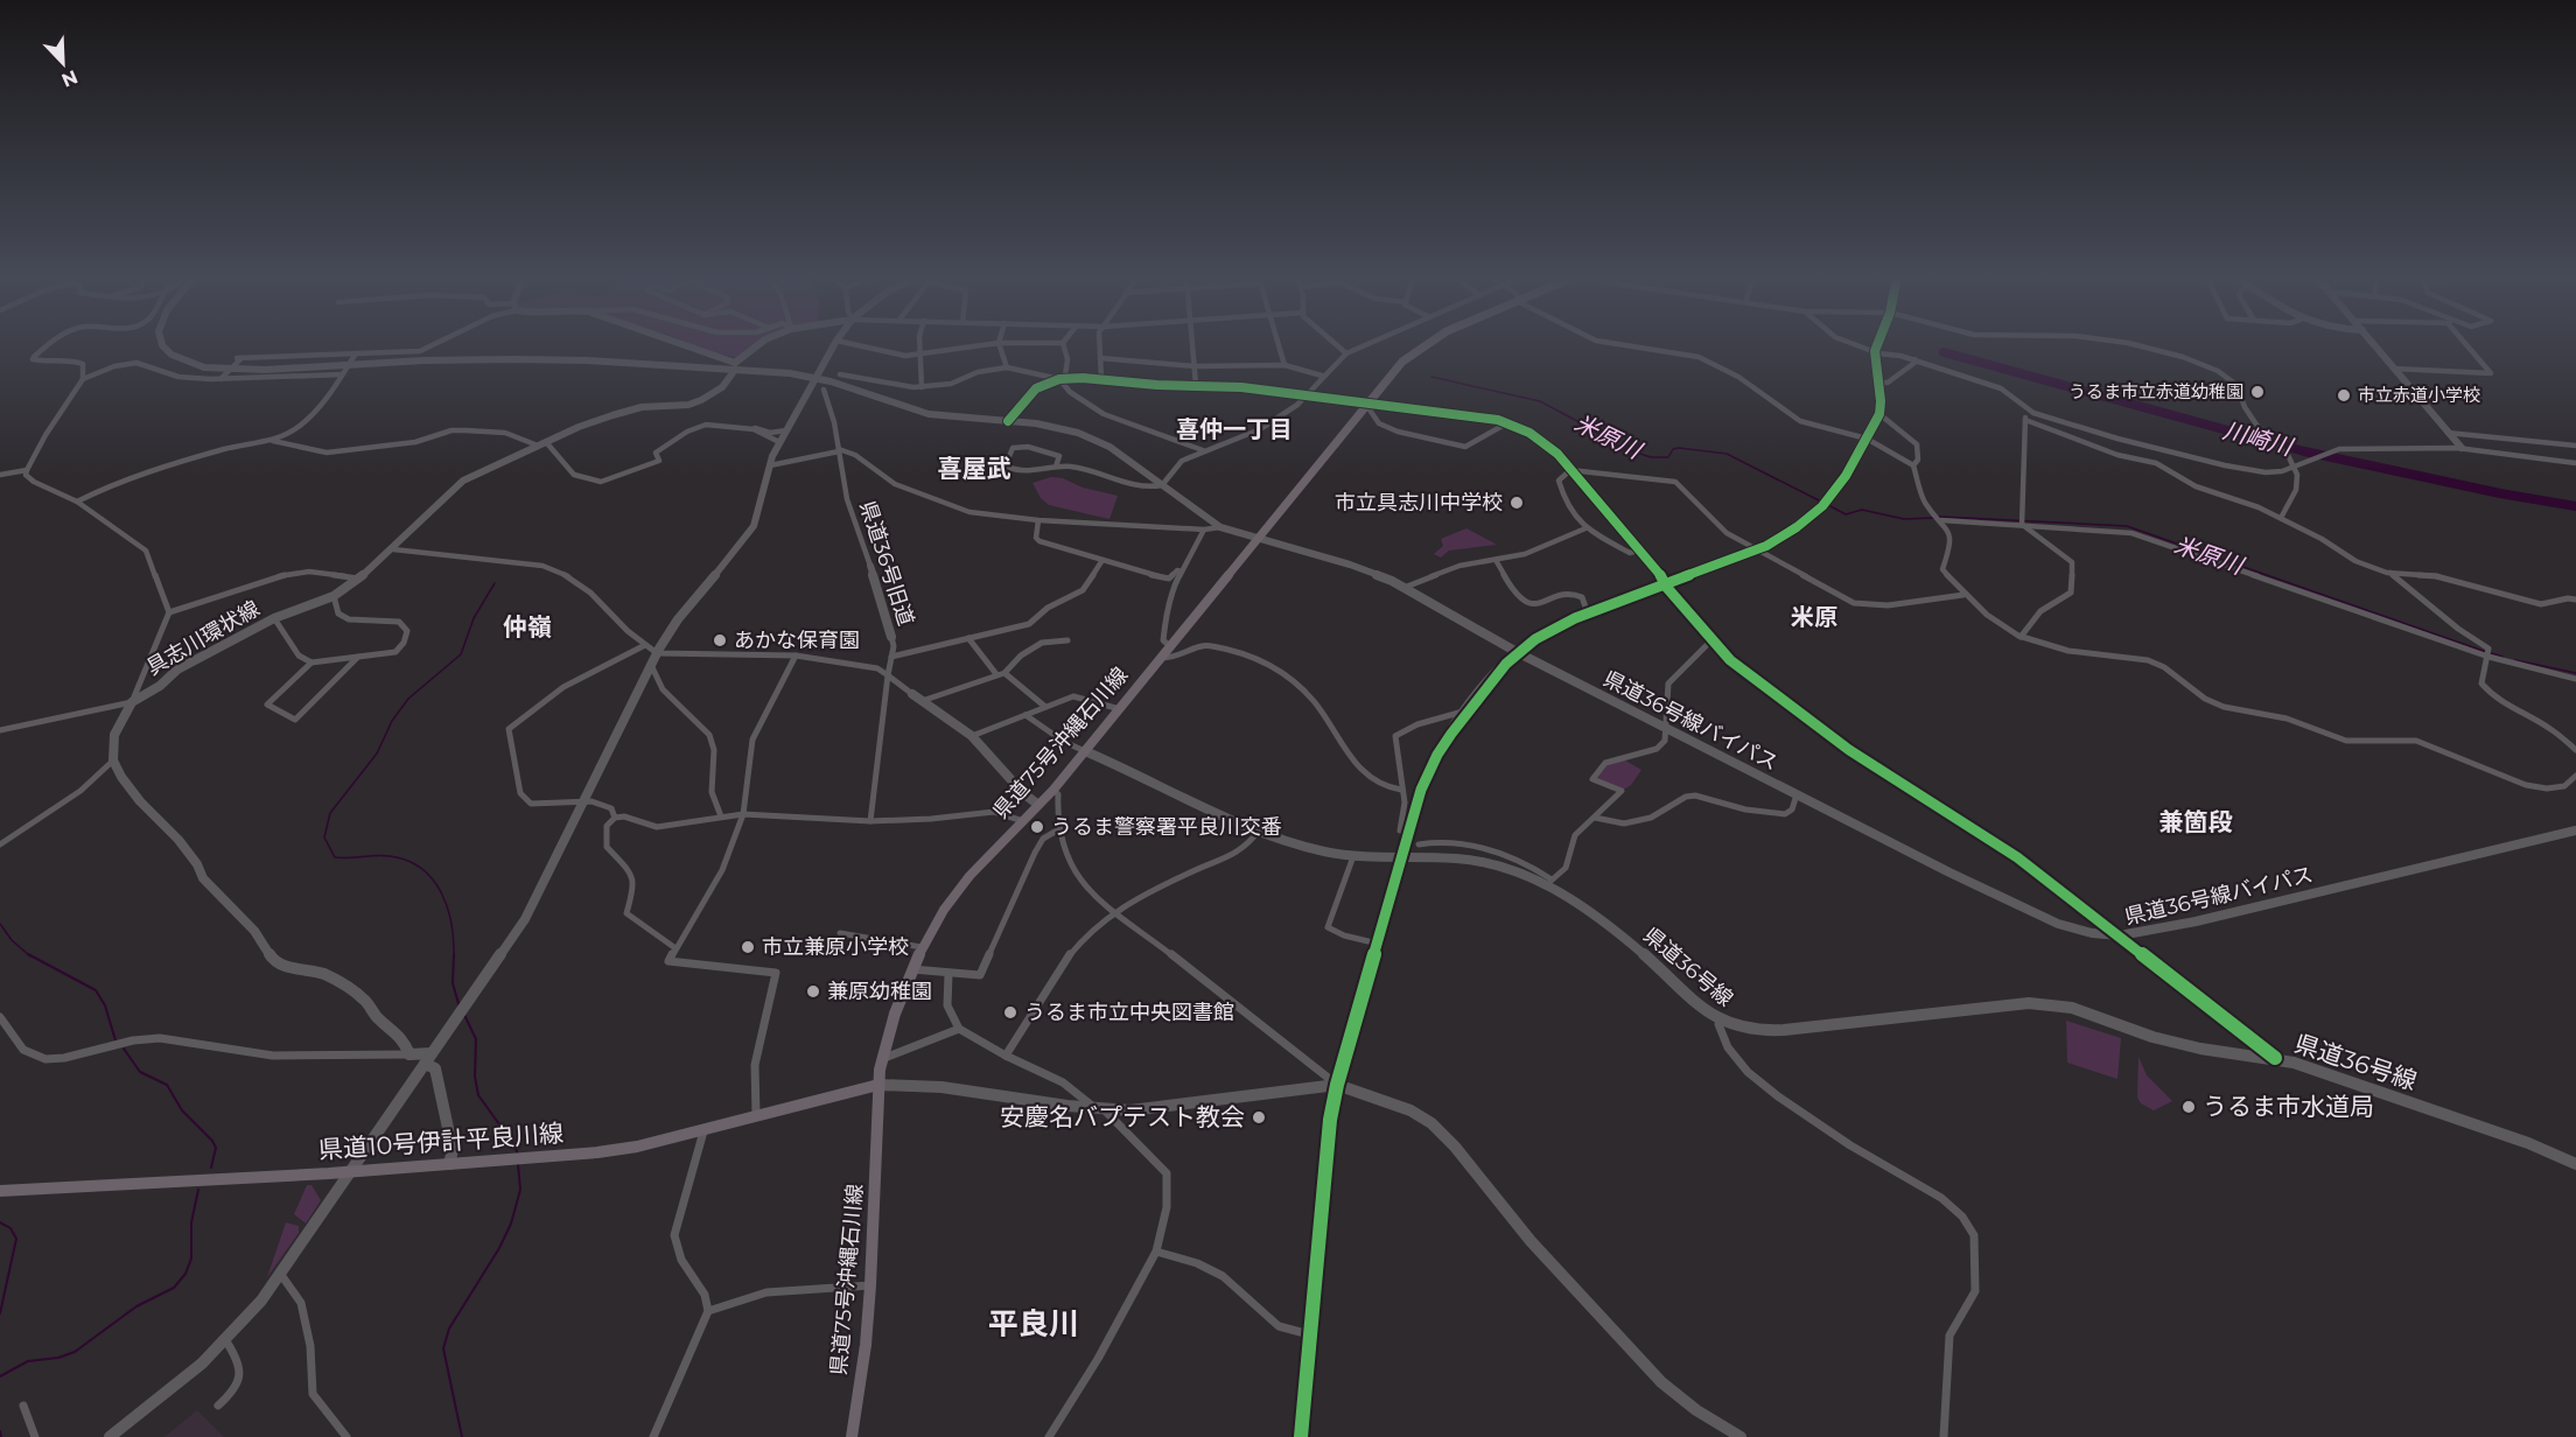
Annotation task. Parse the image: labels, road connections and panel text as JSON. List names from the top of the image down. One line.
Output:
{"streets":{"main road":["県道36号旧道","具志川環状線","県道36号線バイパス","県道75号沖縄石川線","県道36号線","県道10号伊計平良川線"]},"crossings":[["具志川環状線","県道36号線バイパス"],["具志川環状線","県道10号伊計平良川線"],["県道36号線バイパス","県道75号沖縄石川線"],["県道75号沖縄石川線","県道36号線"],["県道75号沖縄石川線","県道10号伊計平良川線"]],"districts":["喜仲一丁目","喜屋武","米原","仲嶺","兼箇段","平良川"],"water":["米原川","川崎川"],"places":["うるま市立赤道幼稚園","市立赤道小学校","市立具志川中学校","あかな保育園","うるま警察署平良川交番","市立兼原小学校","兼原幼稚園","うるま市立中央図書館","うるま市水道局","安慶名バプテスト教会"],"north":"bottom right"}
